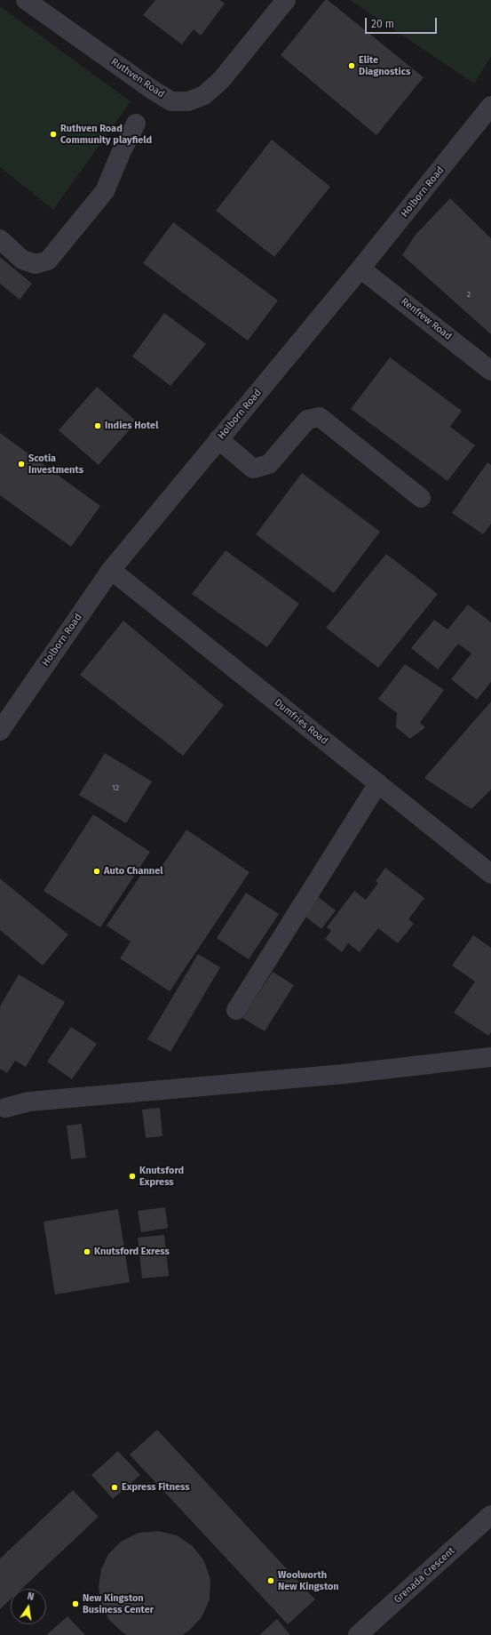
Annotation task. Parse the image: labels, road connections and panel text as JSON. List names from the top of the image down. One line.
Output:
{"streets":{"street":["Ruthven Road","Holborn Road","Renfrew Road","Dumfries Road","Grenada Crescent"]},"crossings":[["Holborn Road","Renfrew Road"],["Holborn Road","Dumfries Road"]],"places":["Elite Diagnostics","Ruthven Road Community playfield","Indies Hotel","Scotia Investments","Auto Channel","Knutsford Express","Knutsford Exress","Express Fitness","Woolworth New Kingston","New Kingston Business Center"],"house_numbers":["2","12"],"scale_bar":"20 m","north":"top"}
